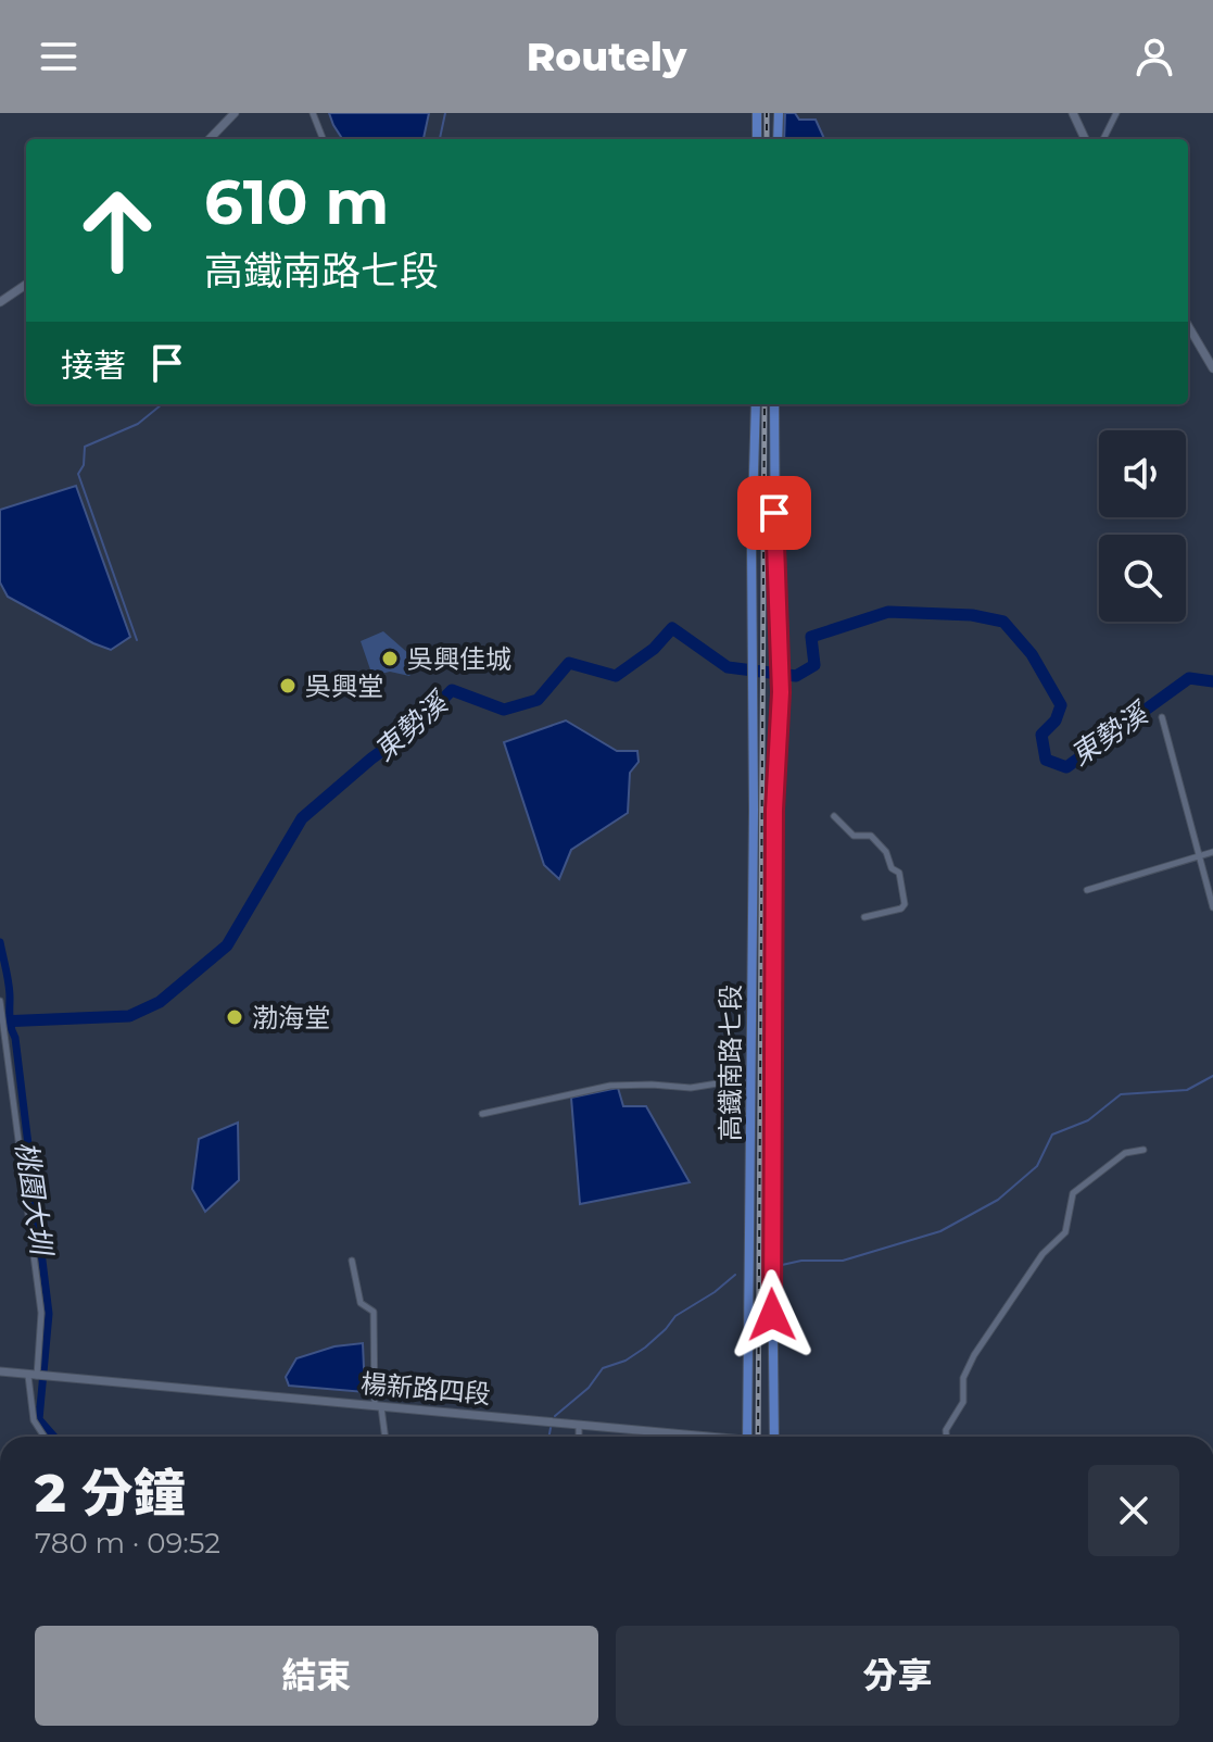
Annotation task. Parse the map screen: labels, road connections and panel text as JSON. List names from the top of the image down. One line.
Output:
{"streets":{"main road":["高鐵南路七段","楊新路四段"]},"water":["東勢溪","桃園大圳"],"places":["吳興佳城","吳興堂","渤海堂"],"page":{"header":"Routely","turn":["610 m","高鐵南路七段"],"then":"接著","heading":["2 分鐘","780 m · 09:52"],"buttons":["結束","分享"]}}
